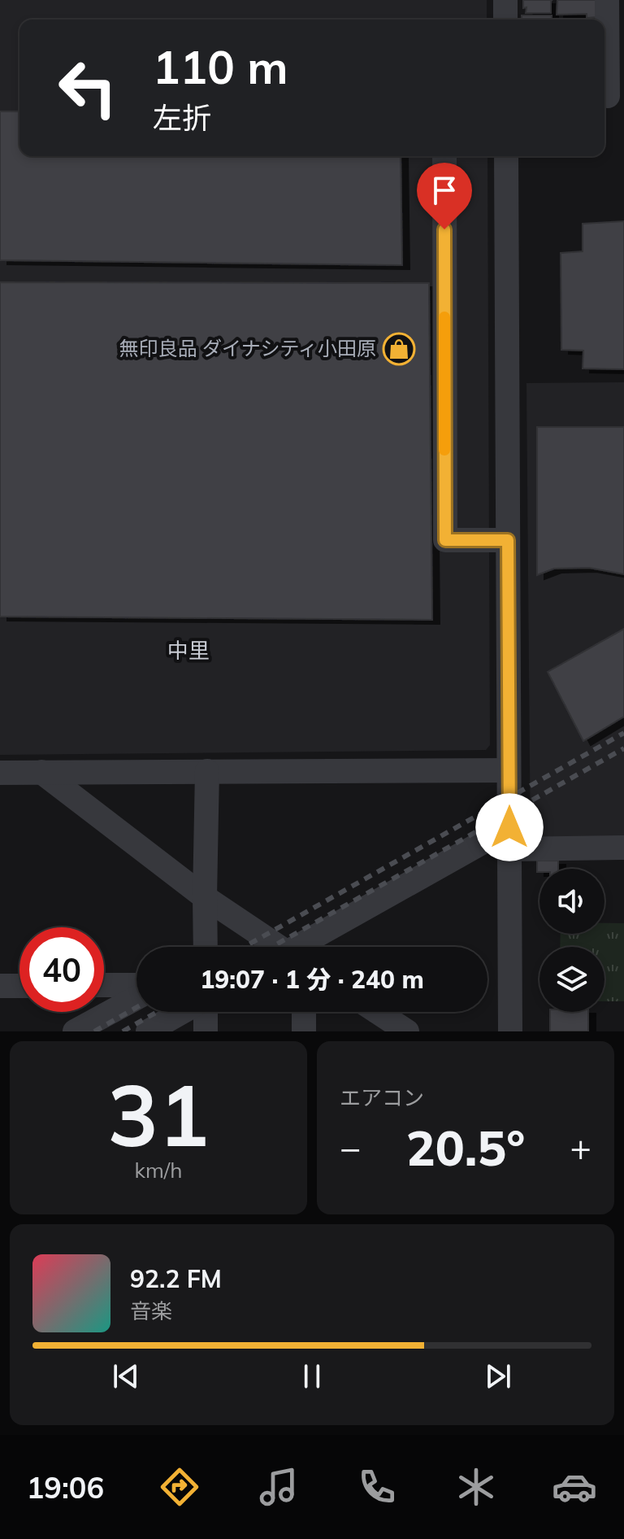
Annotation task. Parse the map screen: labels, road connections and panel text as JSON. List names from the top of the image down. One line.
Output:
{"districts":["中里"],"places":{"shop":["無印良品 ダイナシティ小田原"]},"page":{"turn":["110 m","左折"],"limit":"40","trip":"19:07 · 1 分 · 240 m","tile":[["31","km/h"],"エアコン"],"heat":["−","20.5°","+"],"song":["92.2 FM","音楽"],"tabs":"19:06"}}
